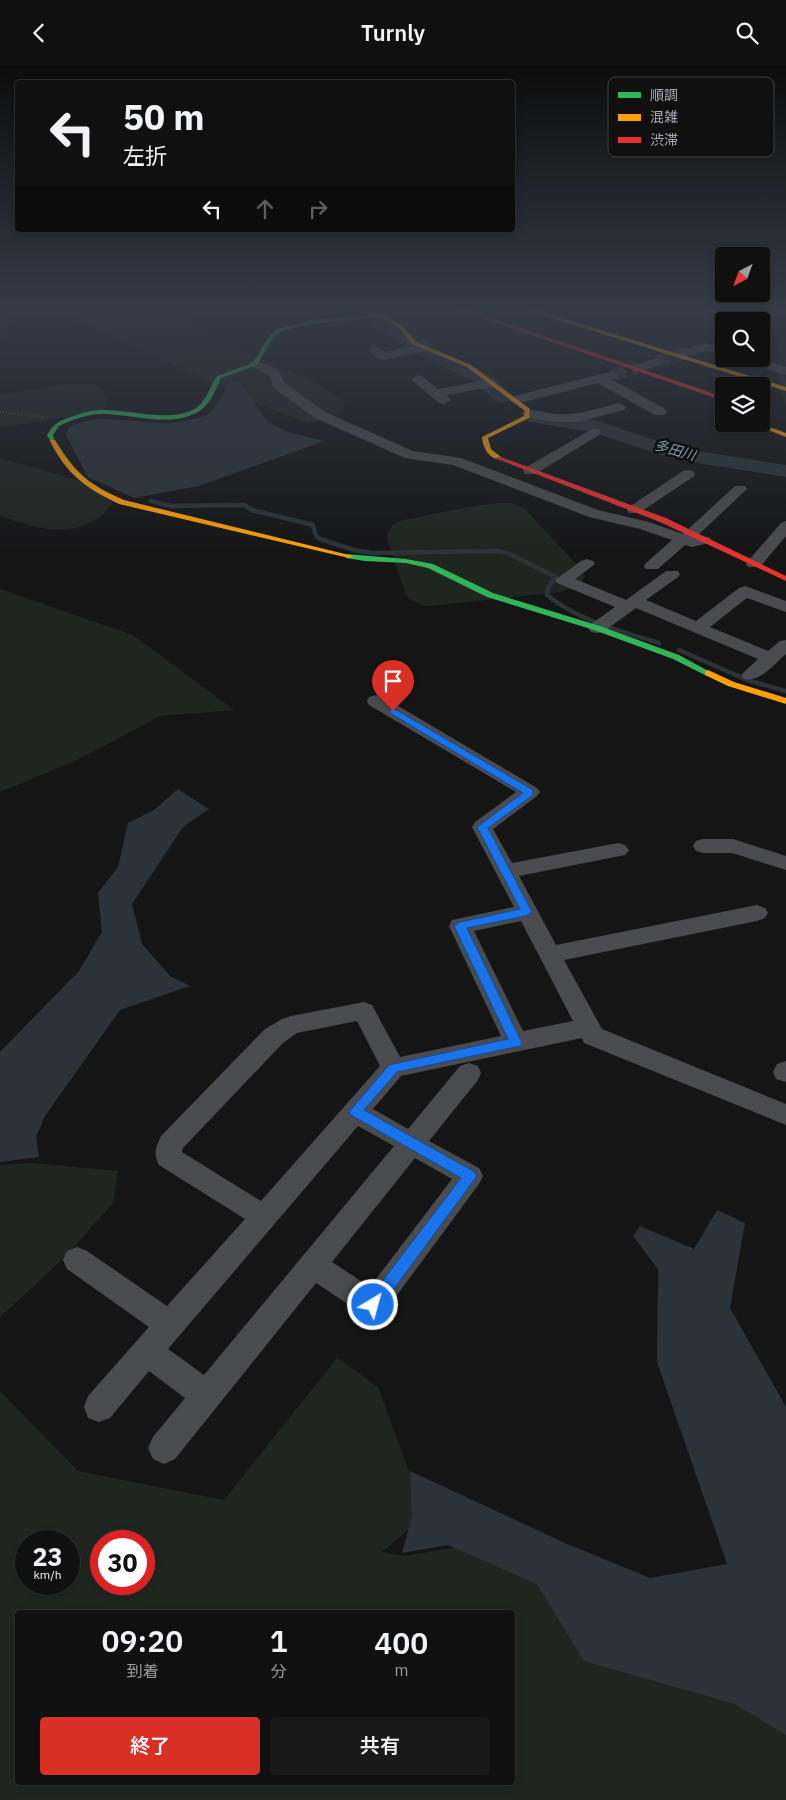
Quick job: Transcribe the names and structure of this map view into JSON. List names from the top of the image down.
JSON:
{
  "water": ["多田川"],
  "legend": ["順調", "混雑", "渋滞"],
  "north": "bottom left",
  "page": {
    "header": "Turnly",
    "turn": ["50 m", "左折"],
    "speed": "23 km/h",
    "limit": "30",
    "eta": [
      "09:20",
      "到着",
      "1",
      "分",
      "400",
      "m"
    ],
    "buttons": ["終了", "共有"]
  }
}
